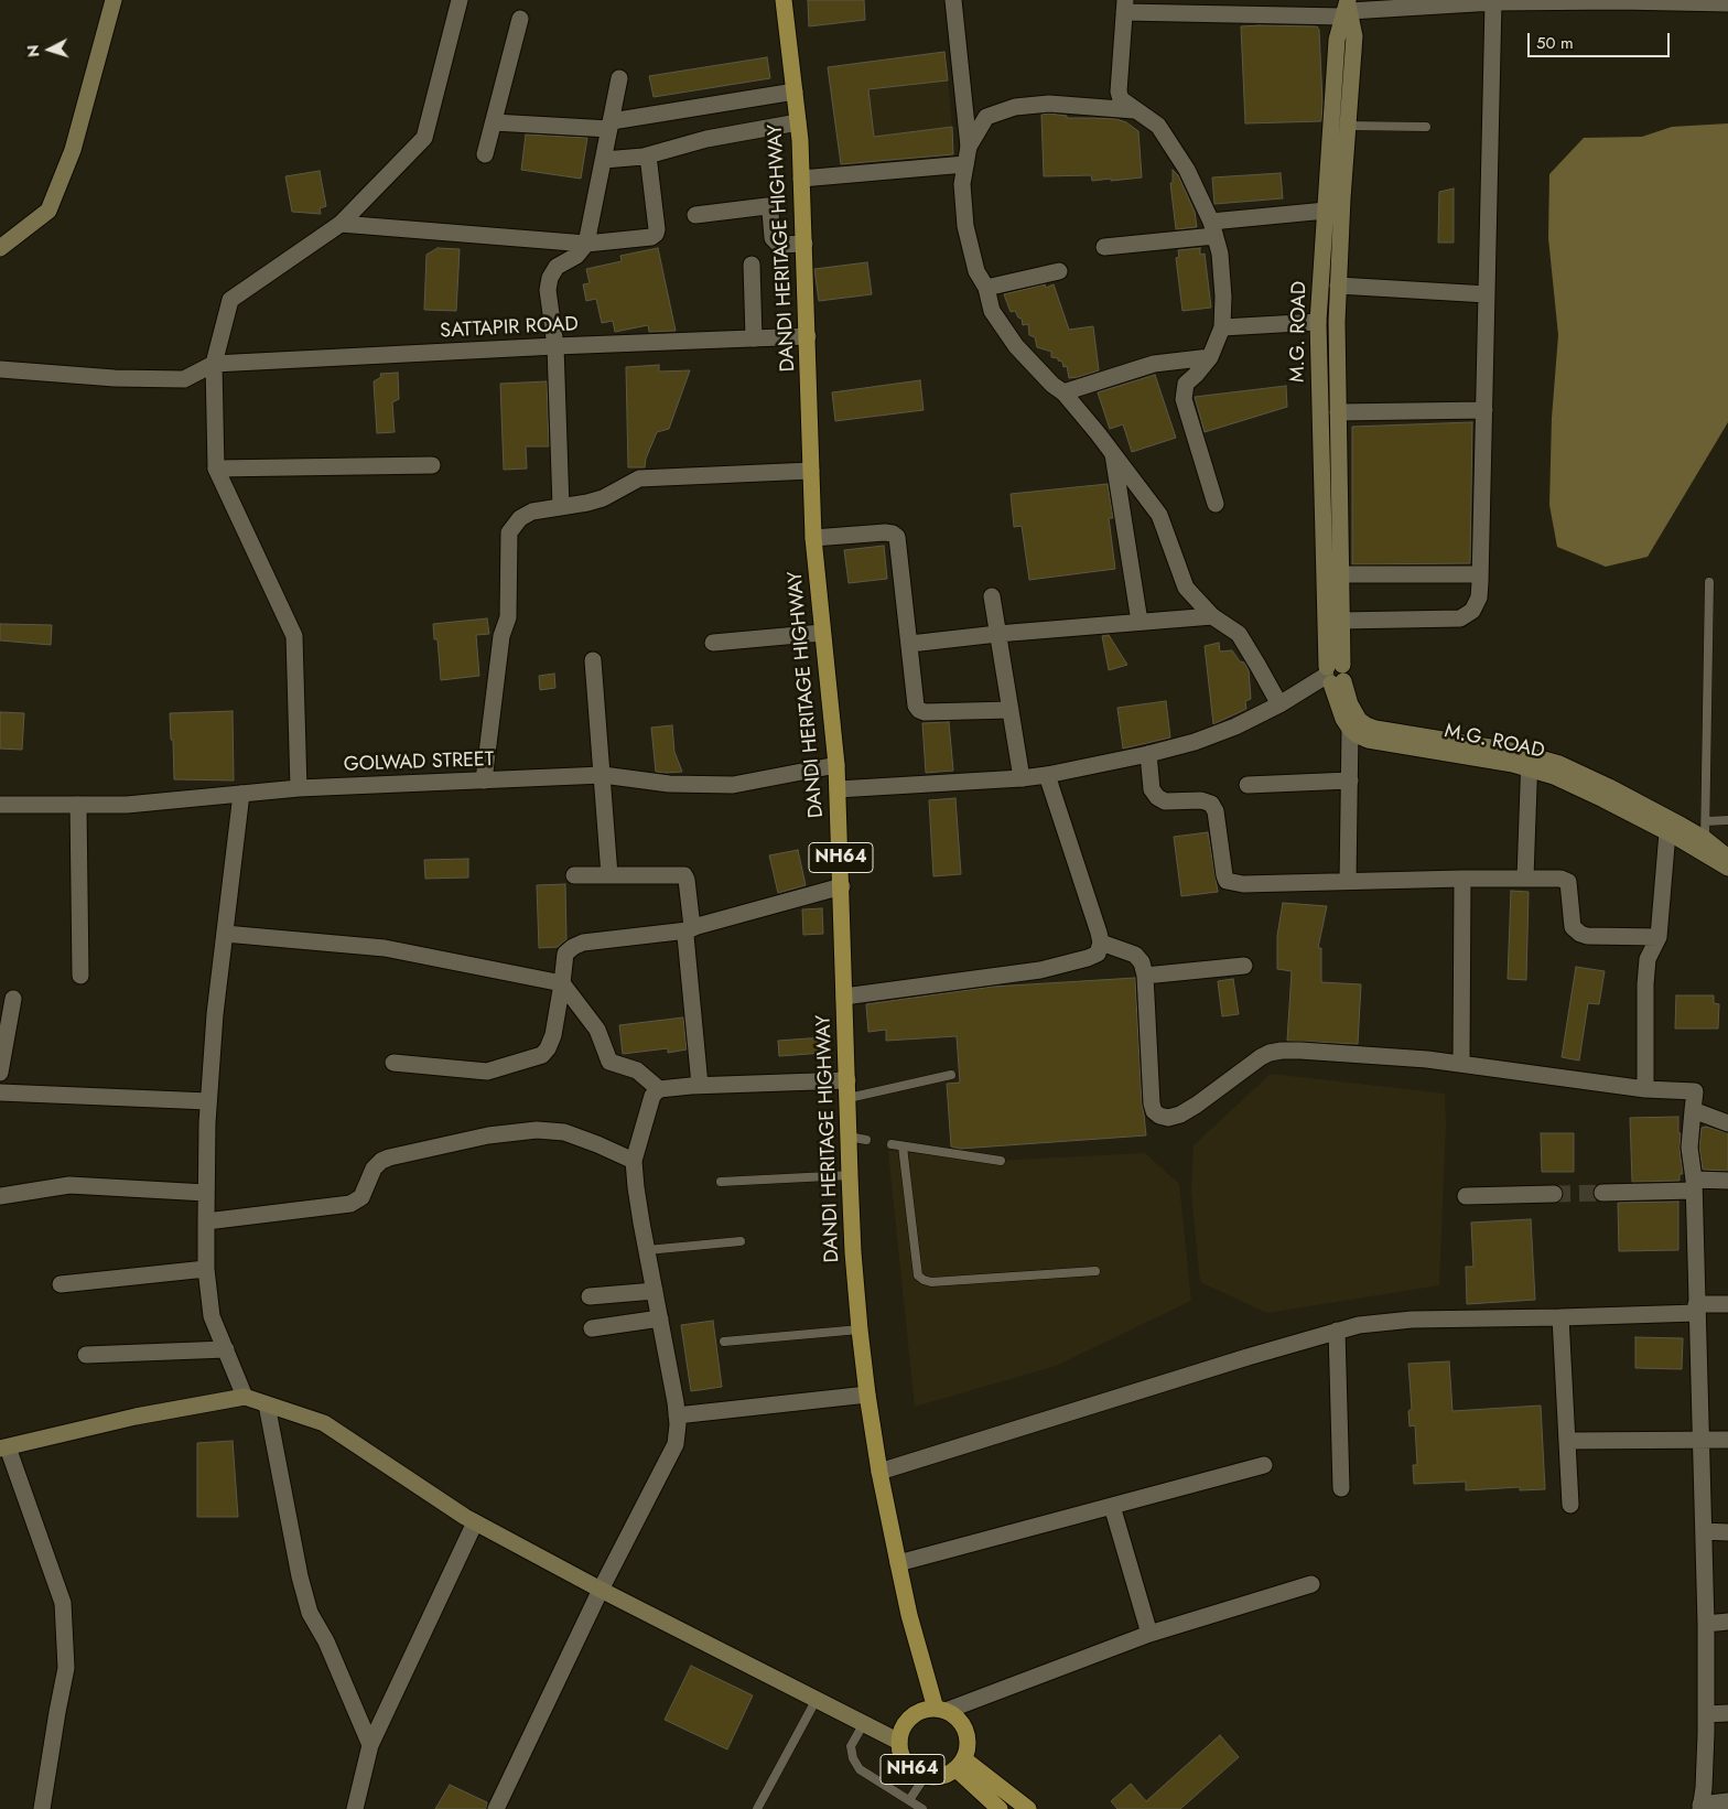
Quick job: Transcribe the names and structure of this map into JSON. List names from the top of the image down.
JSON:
{
  "streets": {
    "highway": ["DANDI HERITAGE HIGHWAY", "NH64"],
    "main road": ["M.G. ROAD"],
    "street": ["SATTAPIR ROAD", "GOLWAD STREET"]
  },
  "crossings": [
    ["DANDI HERITAGE HIGHWAY", "SATTAPIR ROAD"],
    ["DANDI HERITAGE HIGHWAY", "GOLWAD STREET"],
    ["DANDI HERITAGE HIGHWAY", "NH64"]
  ],
  "scale_bar": "50 m",
  "north": "left"
}
